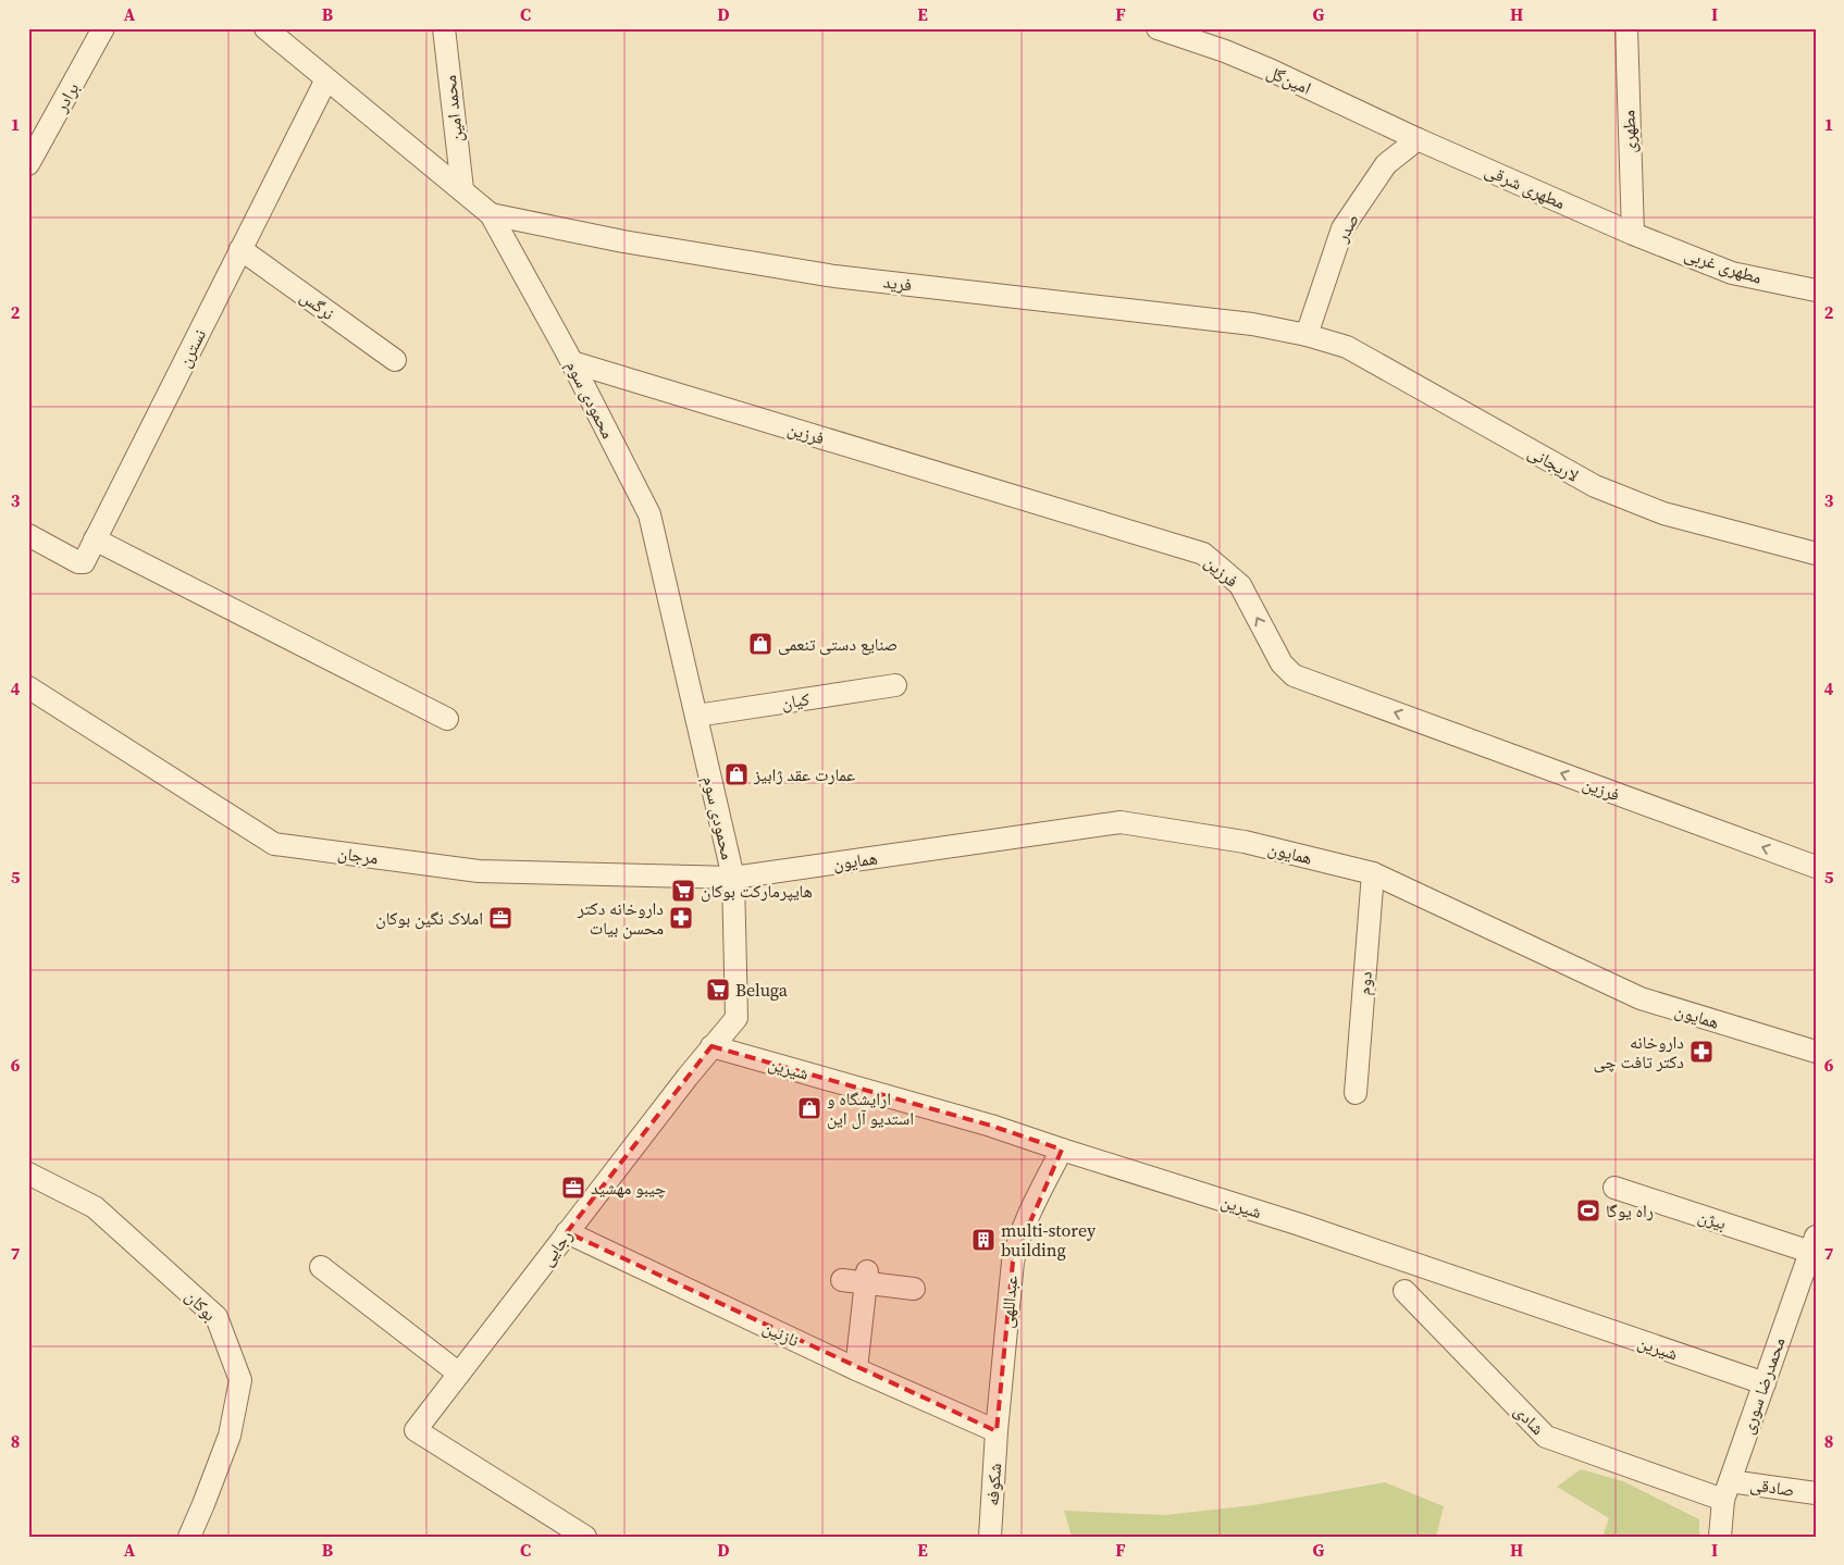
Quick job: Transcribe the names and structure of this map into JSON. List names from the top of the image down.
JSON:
{
  "streets": {
    "street": [
      "امین‌گل",
      "برادر",
      "محمد امین",
      "مطهری",
      "مطهری شرقی",
      "صدر",
      "مطهری غربی",
      "فرید",
      "نرگس",
      "نسترن",
      "محمودی سوم",
      "فرزین",
      "لاریجانی",
      "کیان",
      "همایون",
      "مرجان",
      "دوم",
      "شیرین",
      "بیژن",
      "رجایی",
      "عبداللهی",
      "بوکان",
      "نازنین",
      "محمدرضا سوری",
      "شادی",
      "شکوفه",
      "صادقی"
    ]
  },
  "crossings": [
    ["امین‌گل", "مطهری شرقی"],
    ["امین‌گل", "صدر"],
    ["محمد امین", "محمودی سوم"],
    ["مطهری", "مطهری شرقی"],
    ["مطهری", "مطهری غربی"],
    ["مطهری شرقی", "صدر"],
    ["مطهری شرقی", "مطهری غربی"],
    ["صدر", "فرید"],
    ["صدر", "لاریجانی"],
    ["فرید", "محمودی سوم"],
    ["فرید", "لاریجانی"],
    ["نرگس", "نسترن"],
    ["نسترن", "محمودی سوم"],
    ["محمودی سوم", "فرزین"],
    ["محمودی سوم", "کیان"],
    ["محمودی سوم", "همایون"],
    ["محمودی سوم", "مرجان"],
    ["محمودی سوم", "رجایی"],
    ["همایون", "مرجان"],
    ["همایون", "دوم"],
    ["همایون", "رجایی"],
    ["مرجان", "رجایی"],
    ["شیرین", "رجایی"],
    ["شیرین", "عبداللهی"],
    ["شیرین", "محمدرضا سوری"],
    ["بیژن", "محمدرضا سوری"],
    ["رجایی", "نازنین"],
    ["عبداللهی", "نازنین"],
    ["عبداللهی", "شکوفه"],
    ["نازنین", "شکوفه"],
    ["محمدرضا سوری", "شادی"],
    ["محمدرضا سوری", "صادقی"],
    ["شادی", "صادقی"]
  ],
  "one_way": ["فرزین"],
  "places": {
    "shop": ["صنایع دستی تنعمی", "عمارت عقد ژابیز", "ارایشگاه و استدیو آل این"],
    "supermarket": ["هایپرمارکت بوکان", "Beluga"],
    "office": ["املاک نگین بوکان", "چیبو مهشید"],
    "pharmacy": ["داروخانه دکتر محسن بیات", "داروخانه دکتر تافت چی"],
    "sports": ["راه یوگا"],
    "building": ["multi-storey building"]
  },
  "grid": {
    "columns": [
      "A",
      "B",
      "C",
      "D",
      "E",
      "F",
      "G",
      "H",
      "I"
    ],
    "rows": [
      "1",
      "2",
      "3",
      "4",
      "5",
      "6",
      "7",
      "8"
    ]
  }
}
